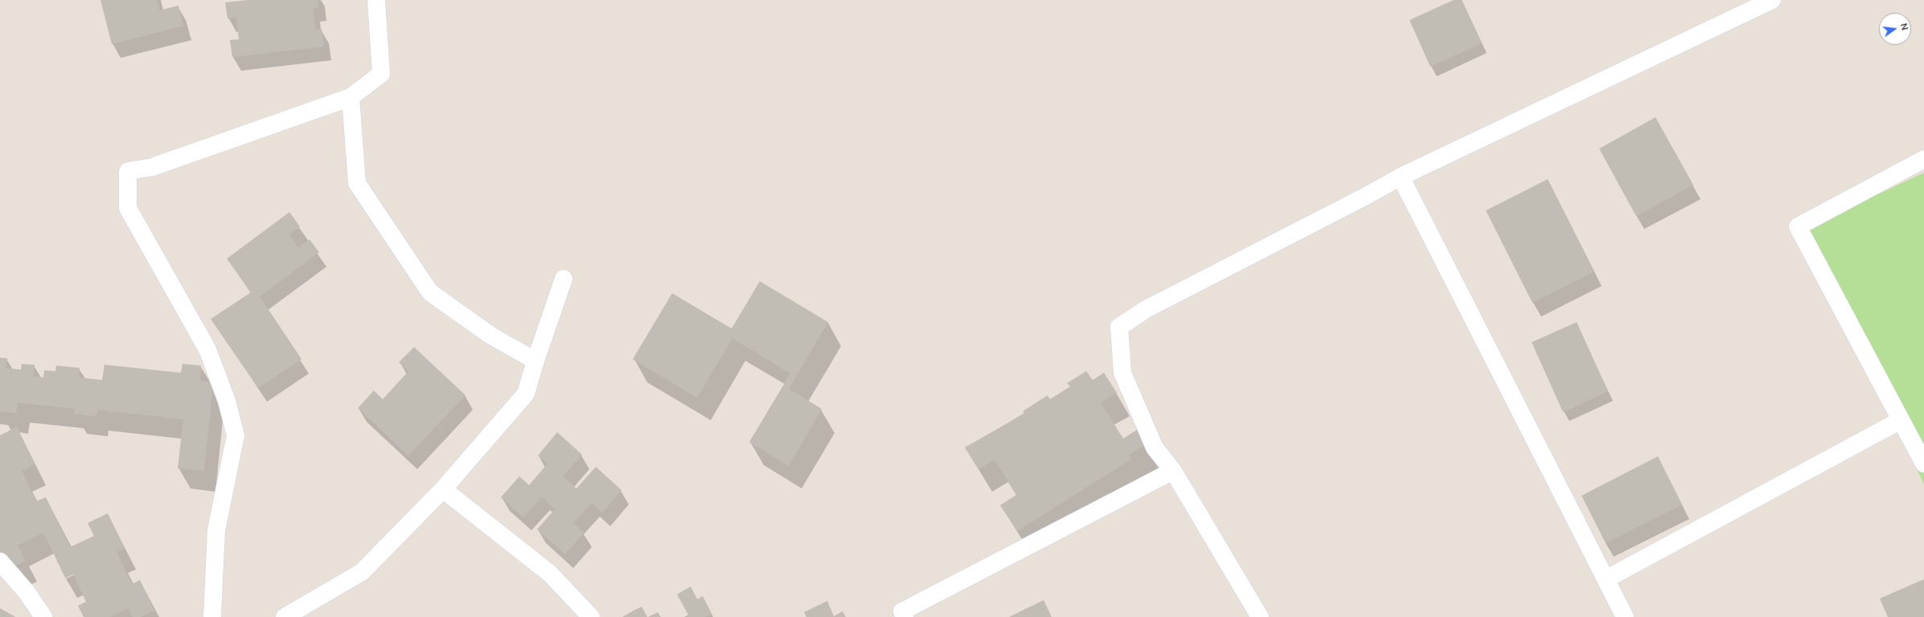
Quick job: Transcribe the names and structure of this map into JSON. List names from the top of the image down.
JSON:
{
  "north": "right"
}
